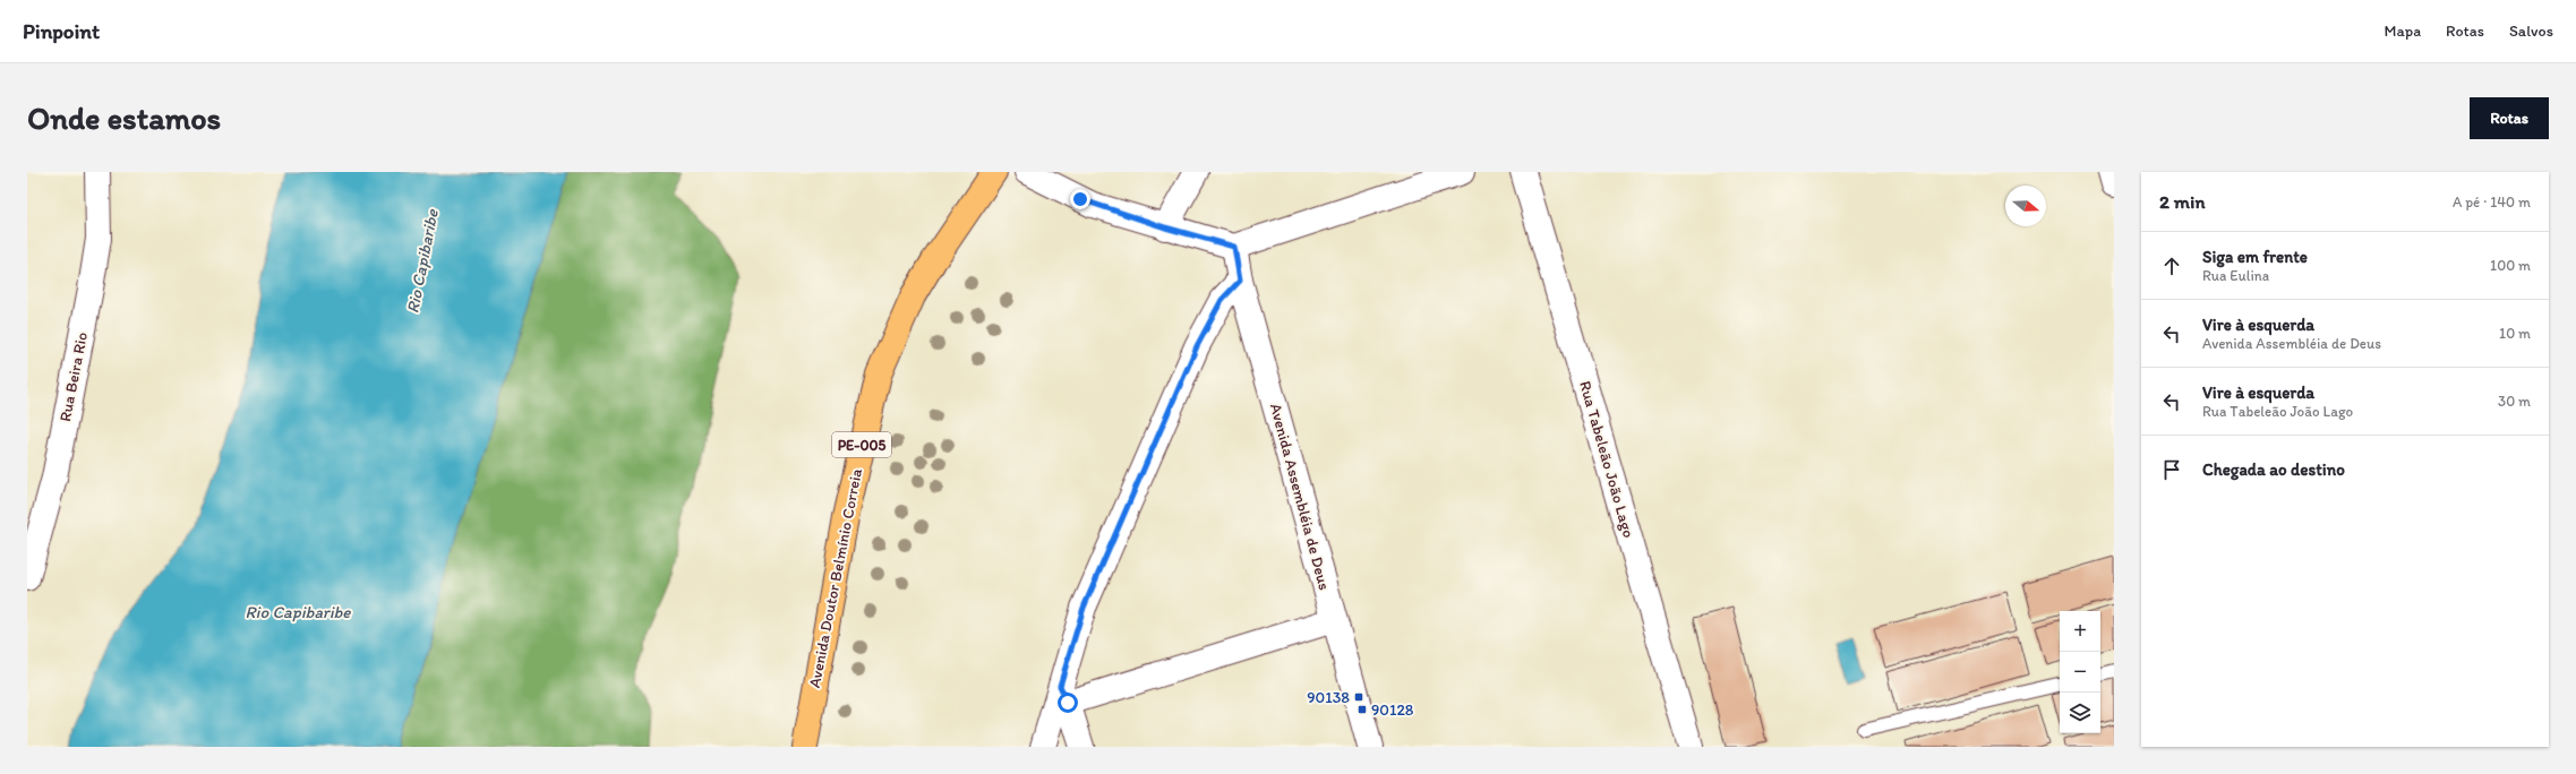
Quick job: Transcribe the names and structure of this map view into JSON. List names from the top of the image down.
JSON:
{
  "streets": {
    "main road": ["PE-005", "Avenida Doutor Belmínio Correia"],
    "street": ["Rua Beira Rio", "Rua Tabeleão João Lago", "Avenida Assembléia de Deus"]
  },
  "water": ["Rio Capibaribe"],
  "places": {
    "transit": ["90138", "90128"]
  },
  "north": "right",
  "page": {
    "header": "Pinpoint",
    "nav": ["Mapa", "Rotas", "Salvos"],
    "buttons": "Rotas",
    "title": "Onde estamos",
    "heading": ["2 min", "A pé · 140 m"],
    "list": [
      ["Siga em frente", "Rua Eulina", "100 m"],
      ["Vire à esquerda", "Avenida Assembléia de Deus", "10 m"],
      ["Vire à esquerda", "Rua Tabeleão João Lago", "30 m"],
      "Chegada ao destino"
    ],
    "map_buttons": ["+", "−"]
  }
}
